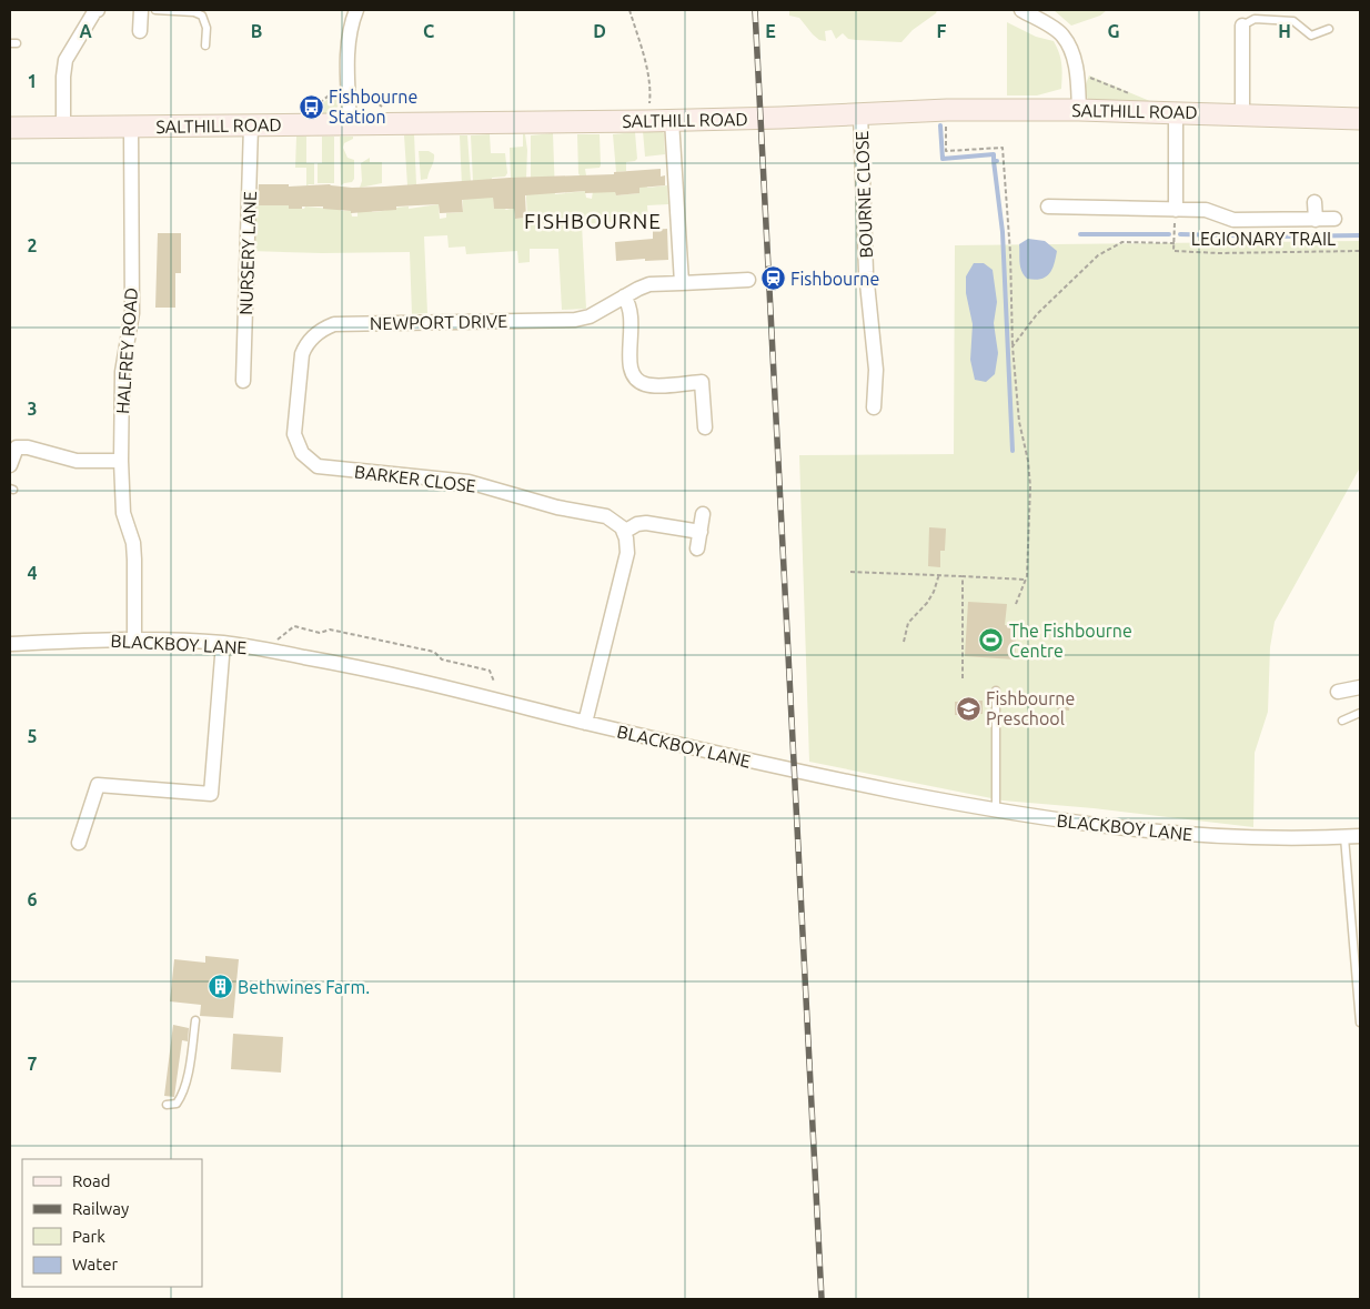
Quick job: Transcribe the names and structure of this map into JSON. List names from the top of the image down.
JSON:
{
  "streets": {
    "street": [
      "SALTHILL ROAD",
      "BOURNE CLOSE",
      "NURSERY LANE",
      "NEWPORT DRIVE",
      "HALFREY ROAD",
      "BARKER CLOSE",
      "BLACKBOY LANE"
    ],
    "path": ["LEGIONARY TRAIL"]
  },
  "crossings": [
    ["SALTHILL ROAD", "BOURNE CLOSE"],
    ["SALTHILL ROAD", "NURSERY LANE"],
    ["SALTHILL ROAD", "HALFREY ROAD"],
    ["NEWPORT DRIVE", "BARKER CLOSE"],
    ["HALFREY ROAD", "BLACKBOY LANE"]
  ],
  "districts": ["FISHBOURNE"],
  "places": {
    "bus stop": ["Fishbourne Station"],
    "station": ["Fishbourne"],
    "sports": ["The Fishbourne Centre"],
    "school or university": ["Fishbourne Preschool"],
    "building": ["Bethwines Farm."]
  },
  "legend": [
    "Road",
    "Railway",
    "Park",
    "Water"
  ],
  "grid": {
    "columns": [
      "A",
      "B",
      "C",
      "D",
      "E",
      "F",
      "G",
      "H"
    ],
    "rows": [
      "1",
      "2",
      "3",
      "4",
      "5",
      "6",
      "7"
    ]
  }
}
